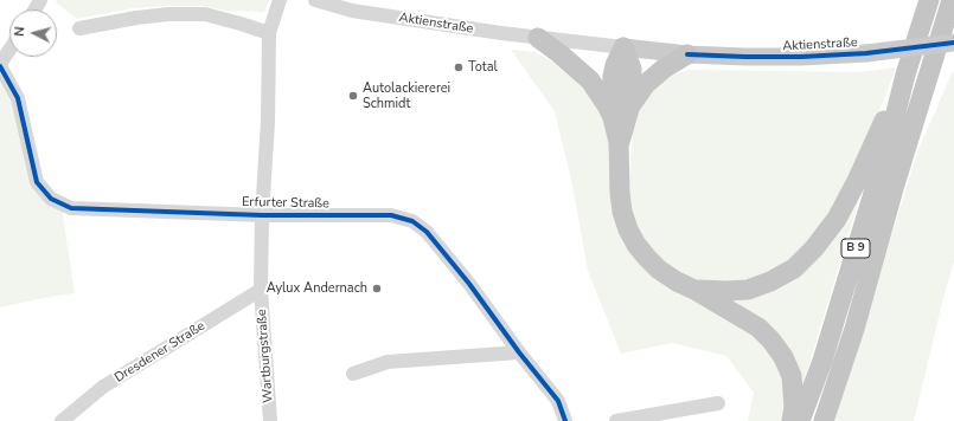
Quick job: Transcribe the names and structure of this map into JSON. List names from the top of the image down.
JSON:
{
  "streets": {
    "highway": ["B 9"],
    "main road": ["Aktienstraße"],
    "street": ["Erfurter Straße", "Dresdener Straße", "Wartburgstraße"]
  },
  "crossings": [
    ["Aktienstraße", "B 9"],
    ["Erfurter Straße", "Wartburgstraße"],
    ["Dresdener Straße", "Wartburgstraße"]
  ],
  "places": ["Total", "Autolackiererei Schmidt", "Aylux Andernach"],
  "north": "left"
}
